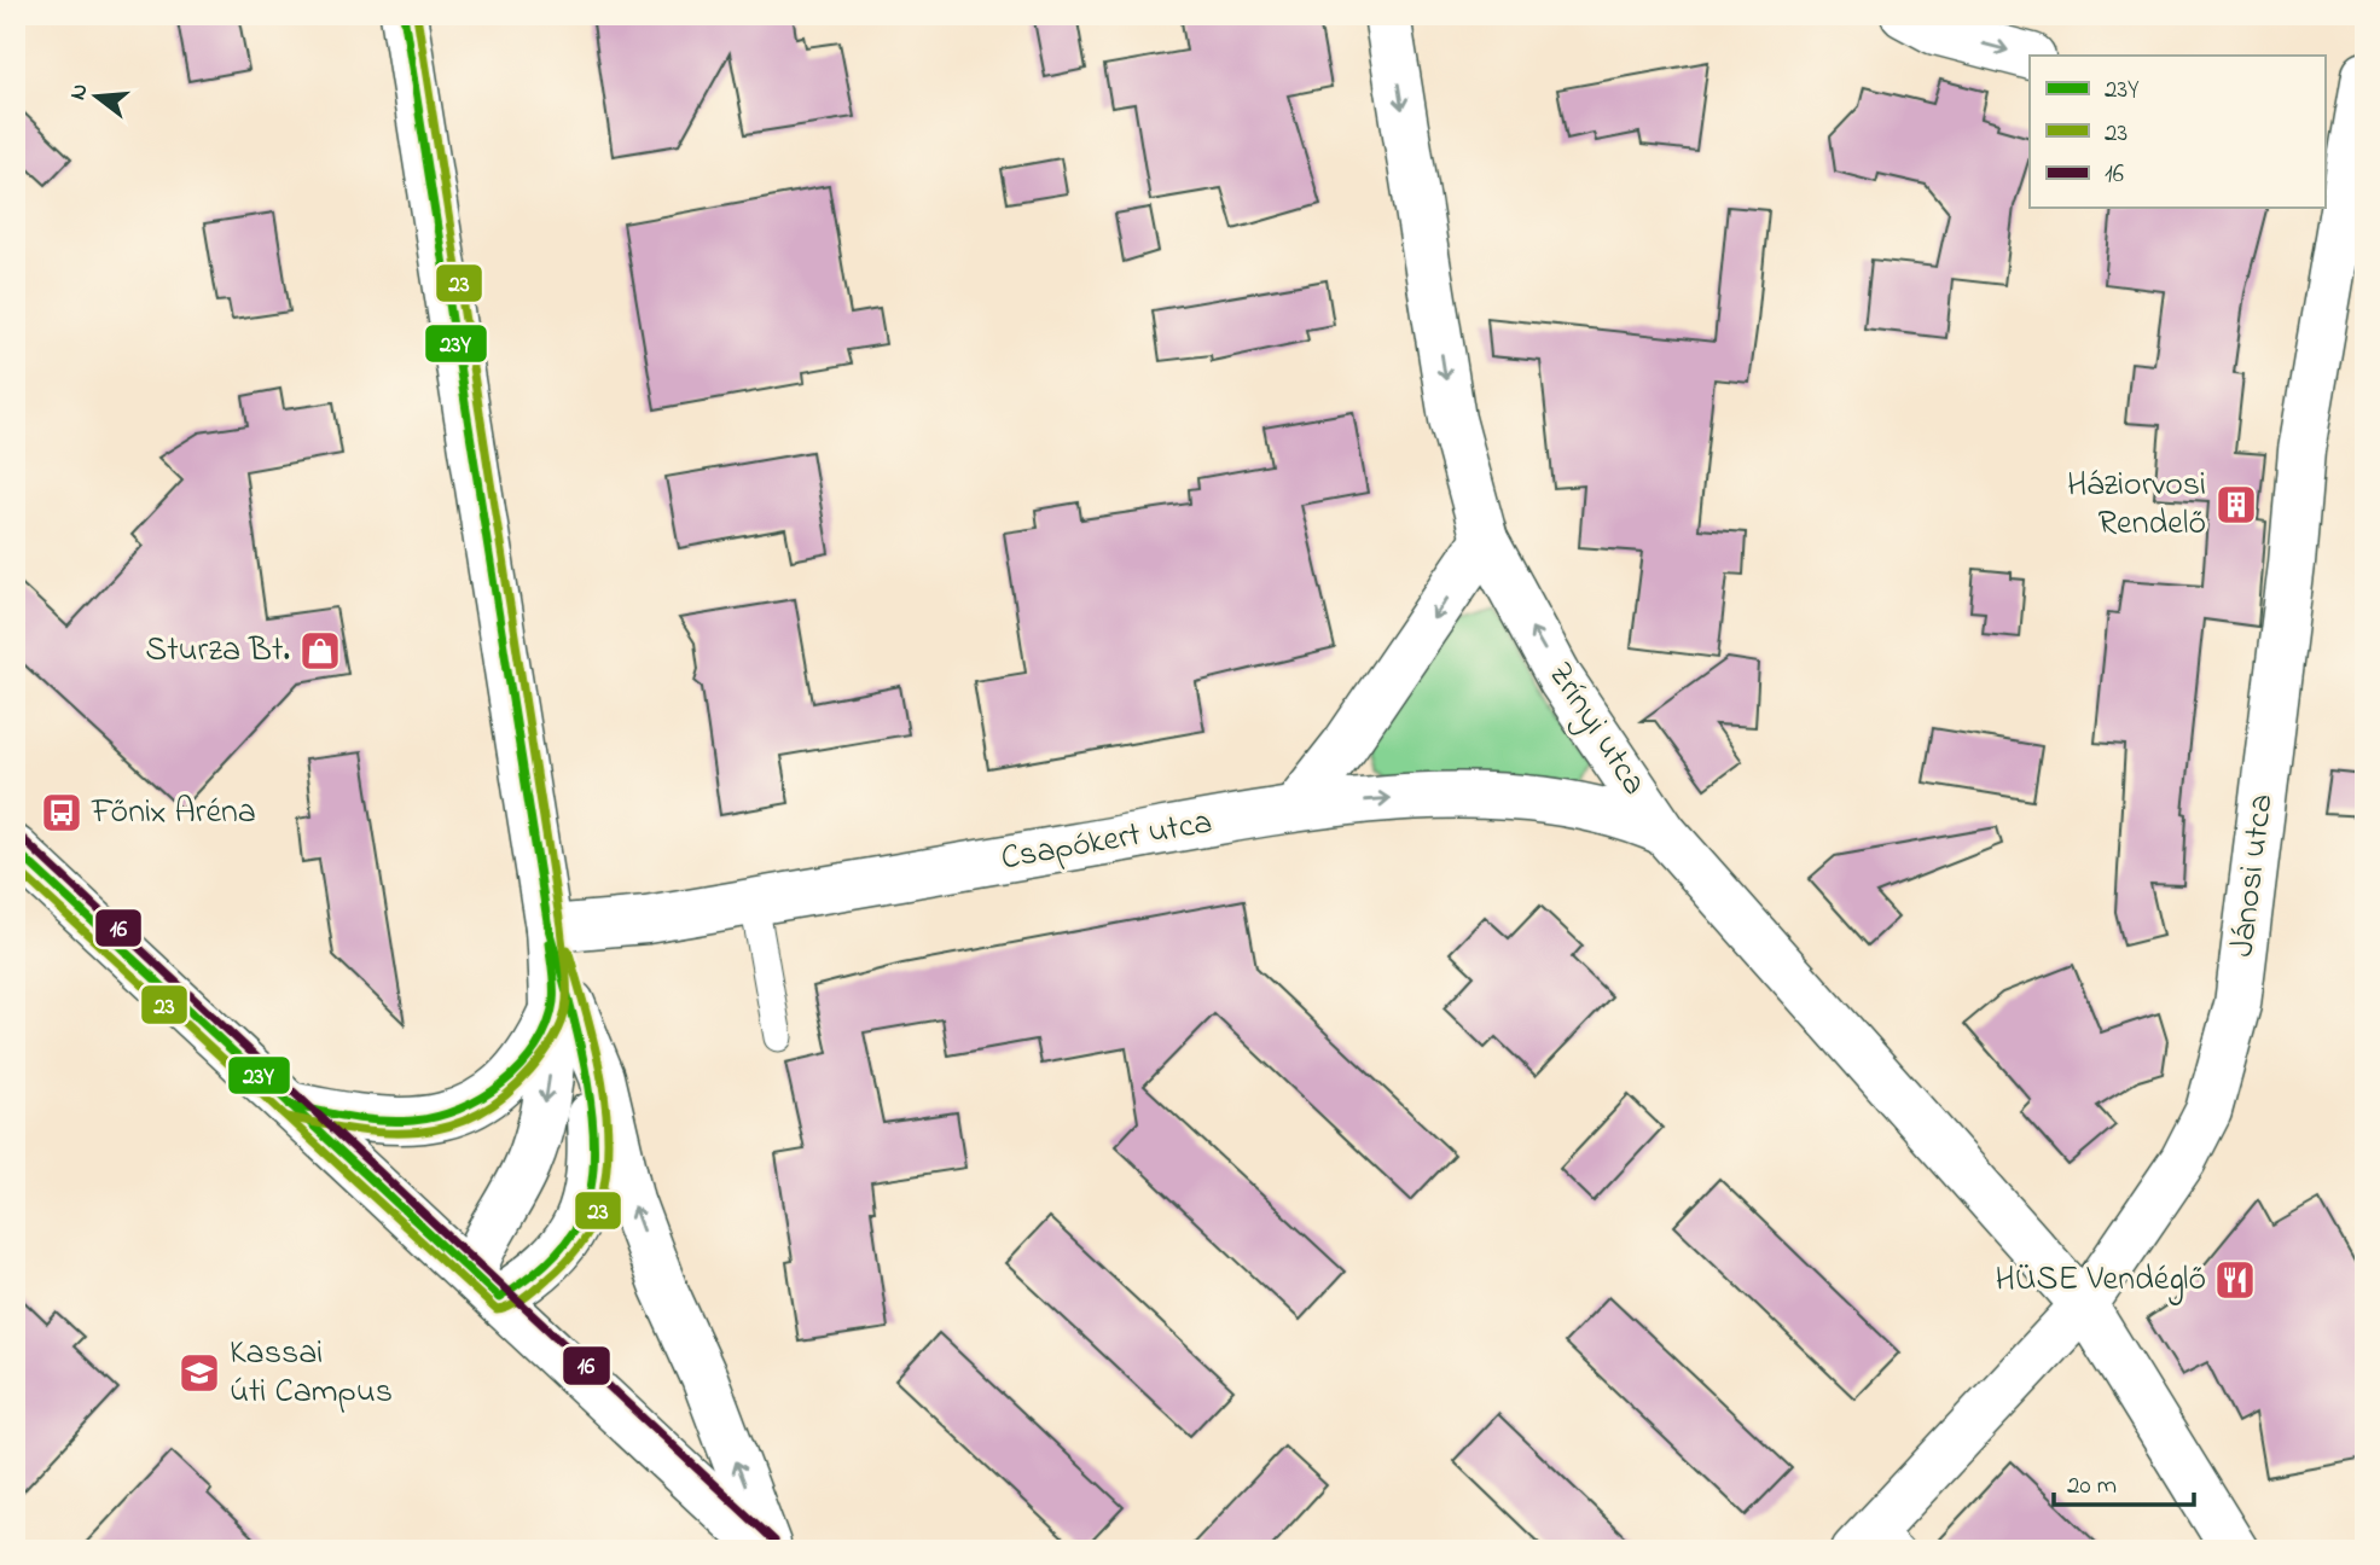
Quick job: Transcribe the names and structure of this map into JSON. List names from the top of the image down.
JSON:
{
  "streets": {
    "street": ["Zrínyi utca", "Csapókert utca", "Jánosi utca"]
  },
  "crossings": [
    ["Zrínyi utca", "Csapókert utca"],
    ["Zrínyi utca", "Jánosi utca"]
  ],
  "places": {
    "building": ["Háziorvosi Rendelő"],
    "shop": ["Sturza Bt."],
    "bus stop": ["Főnix Aréna"],
    "restaurant": ["HÜSE Vendéglő"],
    "school or university": ["Kassai úti Campus"]
  },
  "lines": ["transit line 23Y", "transit line 23", "transit line 16"],
  "legend": ["23Y", "23", "16"],
  "scale_bar": "20 m",
  "north": "left"
}
